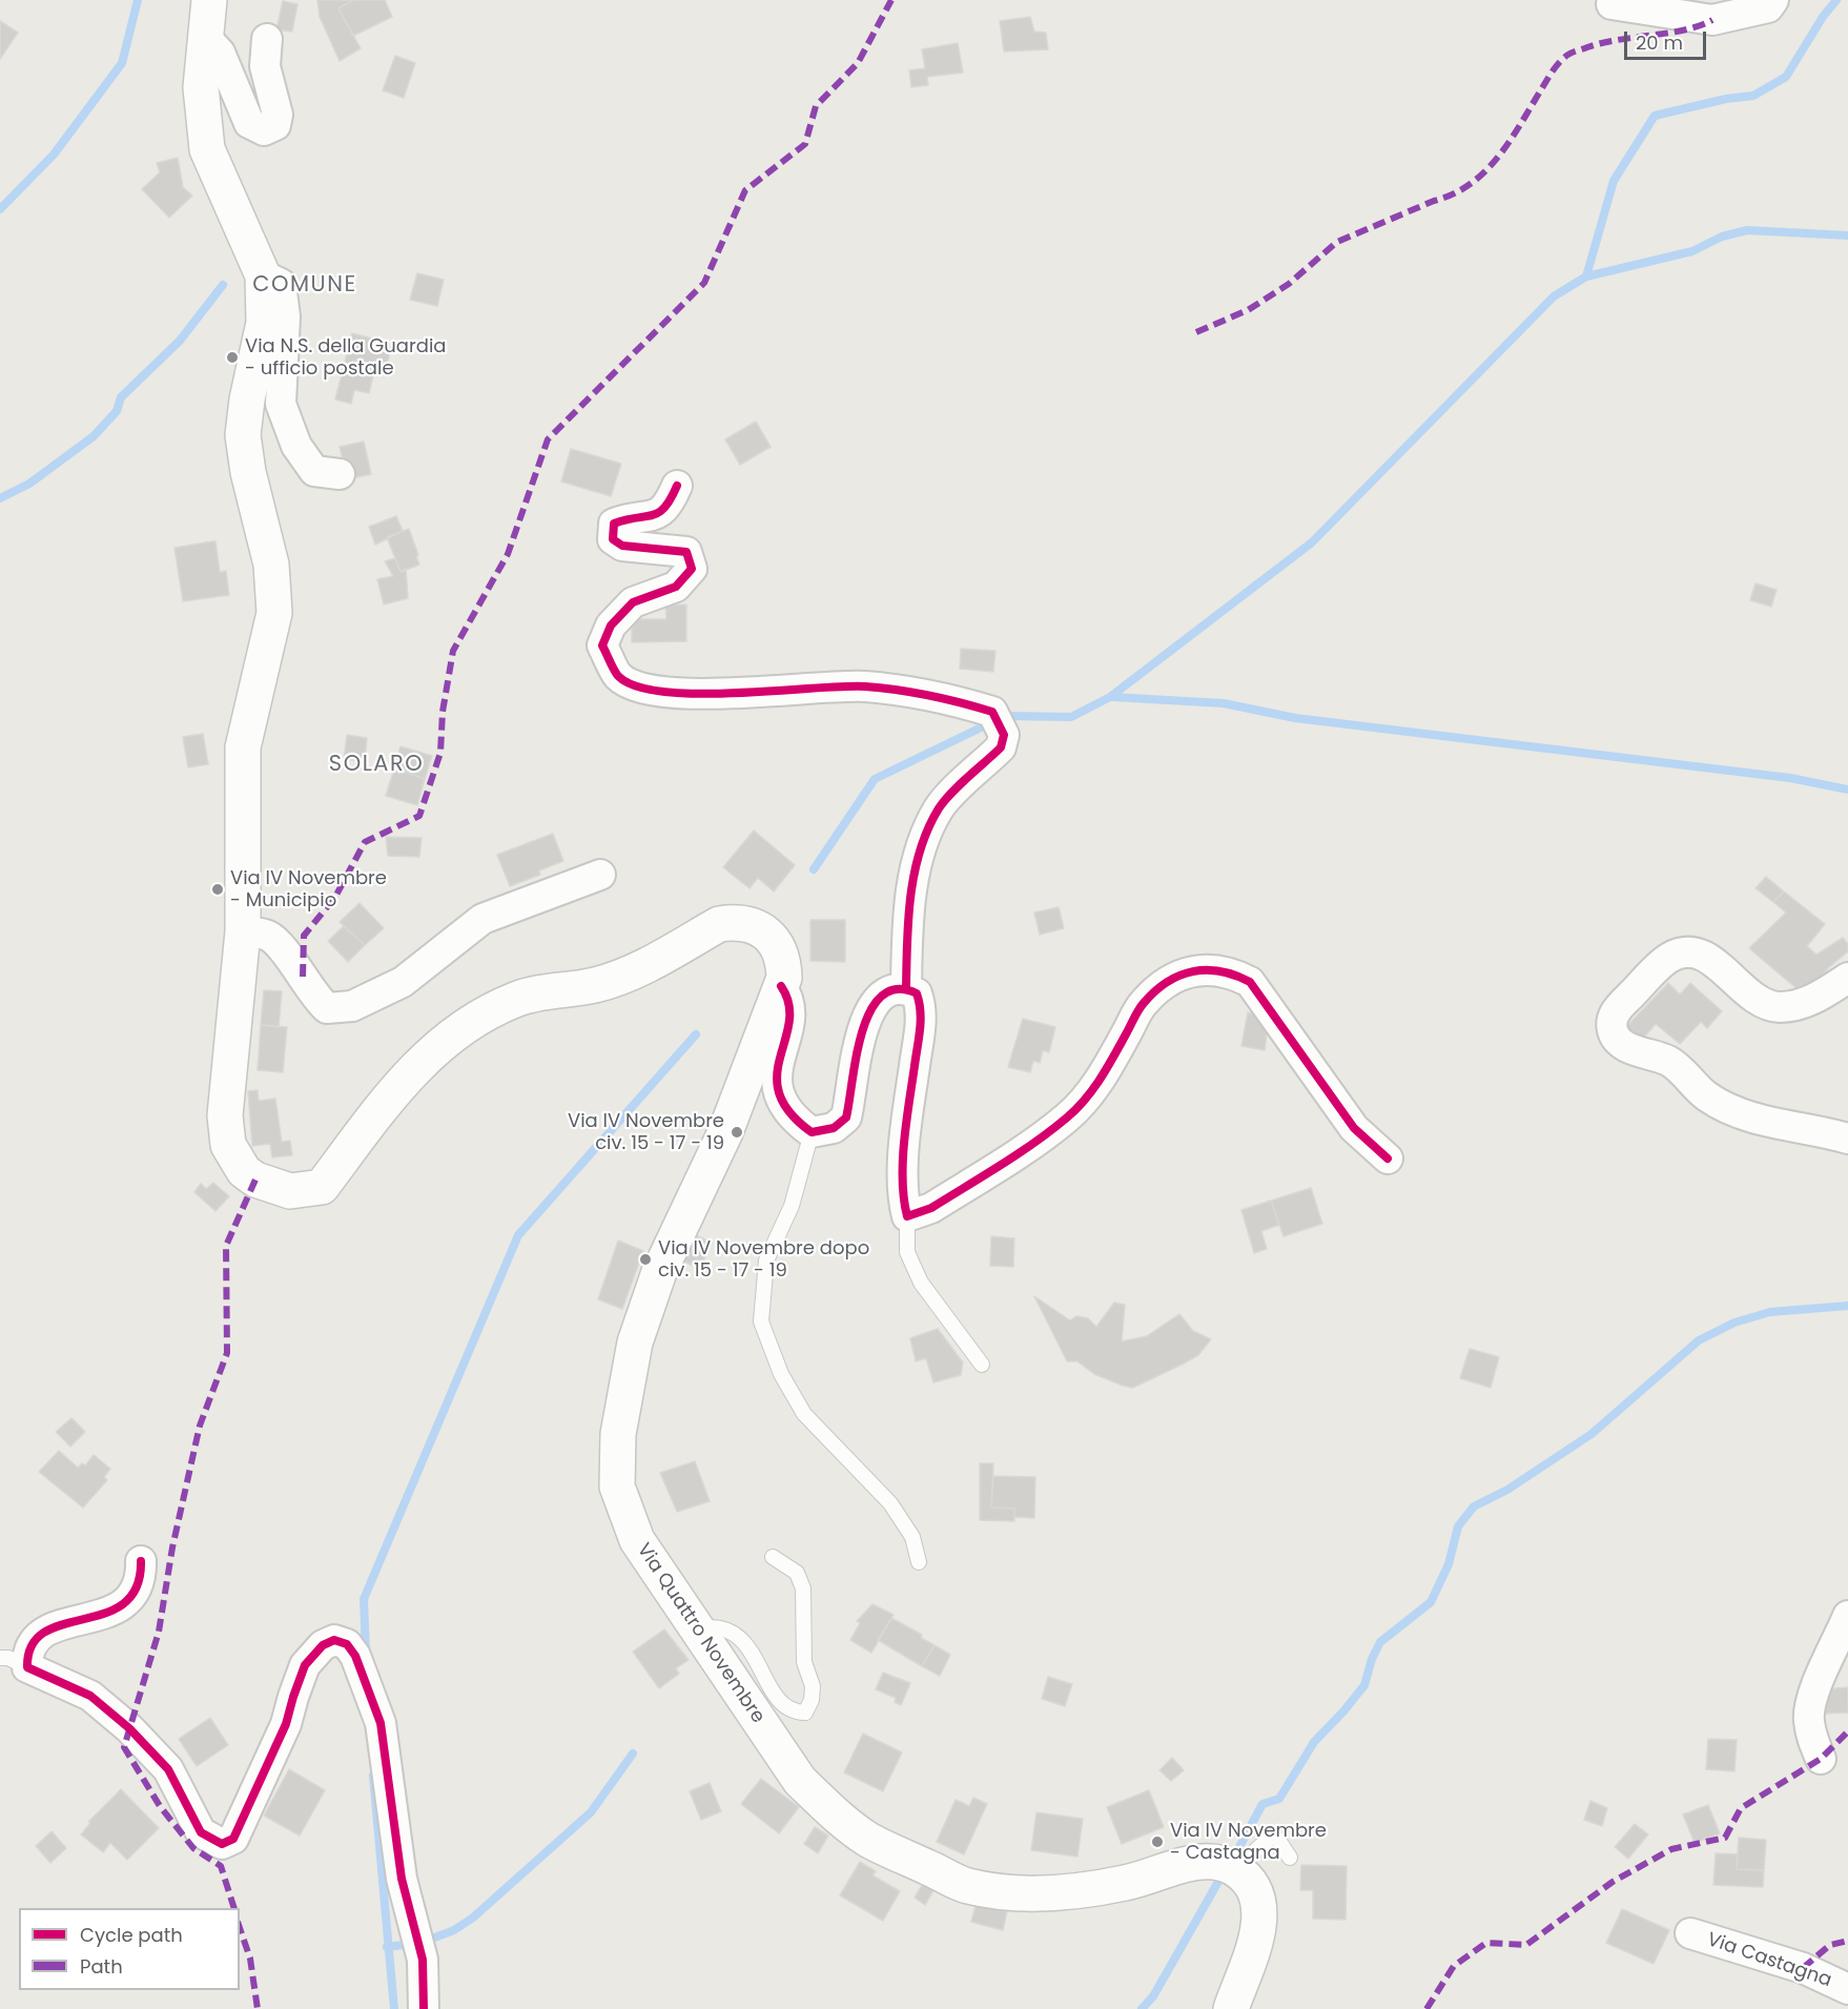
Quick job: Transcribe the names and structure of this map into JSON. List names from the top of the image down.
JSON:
{
  "streets": {
    "main road": ["Via Quattro Novembre"],
    "street": ["Via Castagna"]
  },
  "districts": ["COMUNE", "SOLARO"],
  "places": [
    "Via N.S. della Guardia - ufficio postale",
    "Via IV Novembre - Municipio",
    "Via IV Novembre civ. 15 - 17 - 19",
    "Via IV Novembre dopo civ. 15 - 17 - 19",
    "Via IV Novembre - Castagna"
  ],
  "legend": ["Cycle path", "Path"],
  "scale_bar": "20 m"
}
